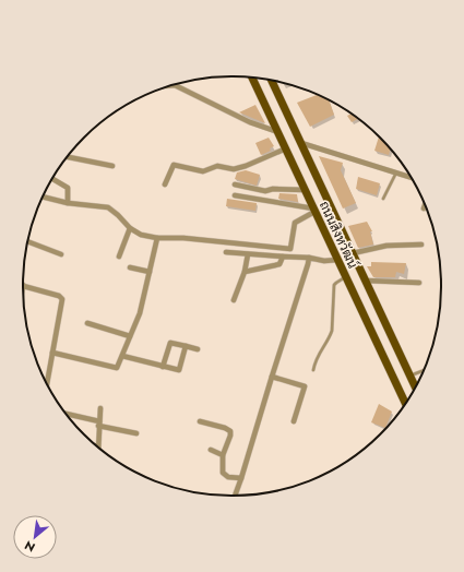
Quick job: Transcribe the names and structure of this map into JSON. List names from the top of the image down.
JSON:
{
  "streets": {
    "main road": ["ถนนสิงหวัฒน์"]
  },
  "north": "bottom left"
}
